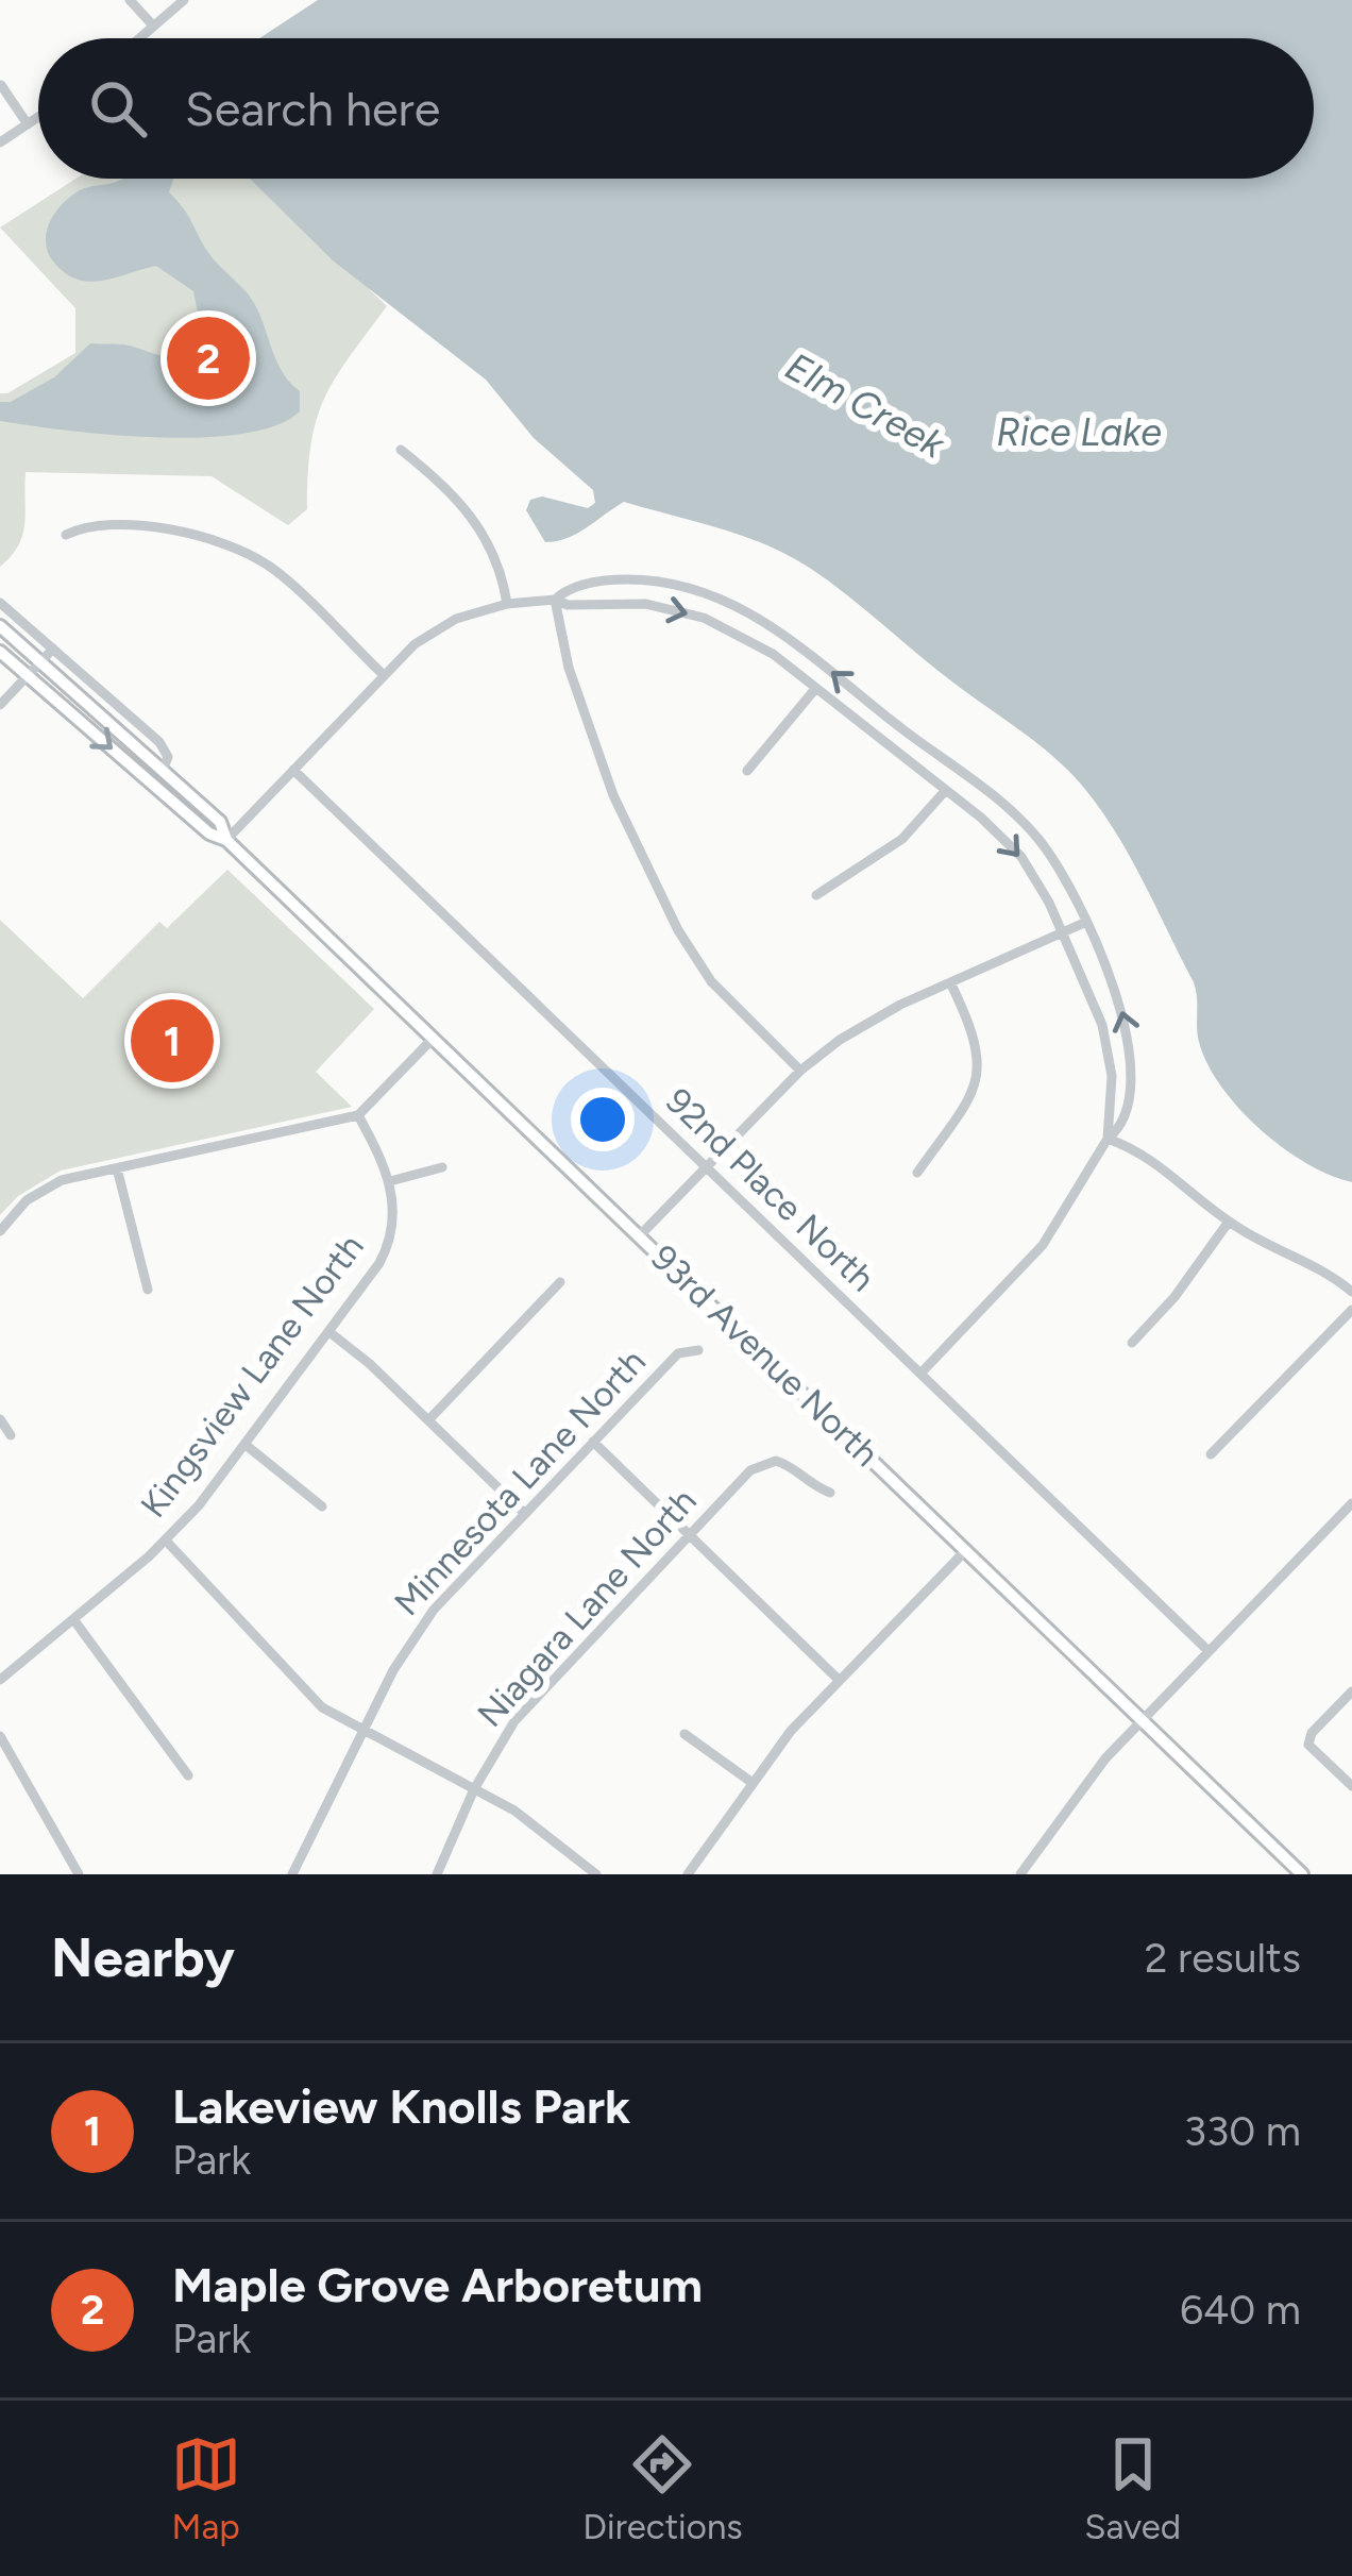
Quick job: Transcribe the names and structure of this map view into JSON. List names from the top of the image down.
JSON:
{
  "streets": {
    "main road": ["93rd Avenue North"],
    "street": [
      "92nd Place North",
      "Kingsview Lane North",
      "Minnesota Lane North",
      "Niagara Lane North"
    ]
  },
  "water": ["Elm Creek", "Rice Lake"],
  "page": {
    "search": "Search here",
    "pins": ["2", "1"],
    "heading": ["Nearby", "2 results"],
    "list": [
      {
        "mark": "1",
        "name": "Lakeview Knolls Park",
        "note": "Park",
        "value": "330 m"
      },
      {
        "mark": "2",
        "name": "Maple Grove Arboretum",
        "note": "Park",
        "value": "640 m"
      }
    ],
    "nav": ["Map", "Directions", "Saved"]
  }
}
